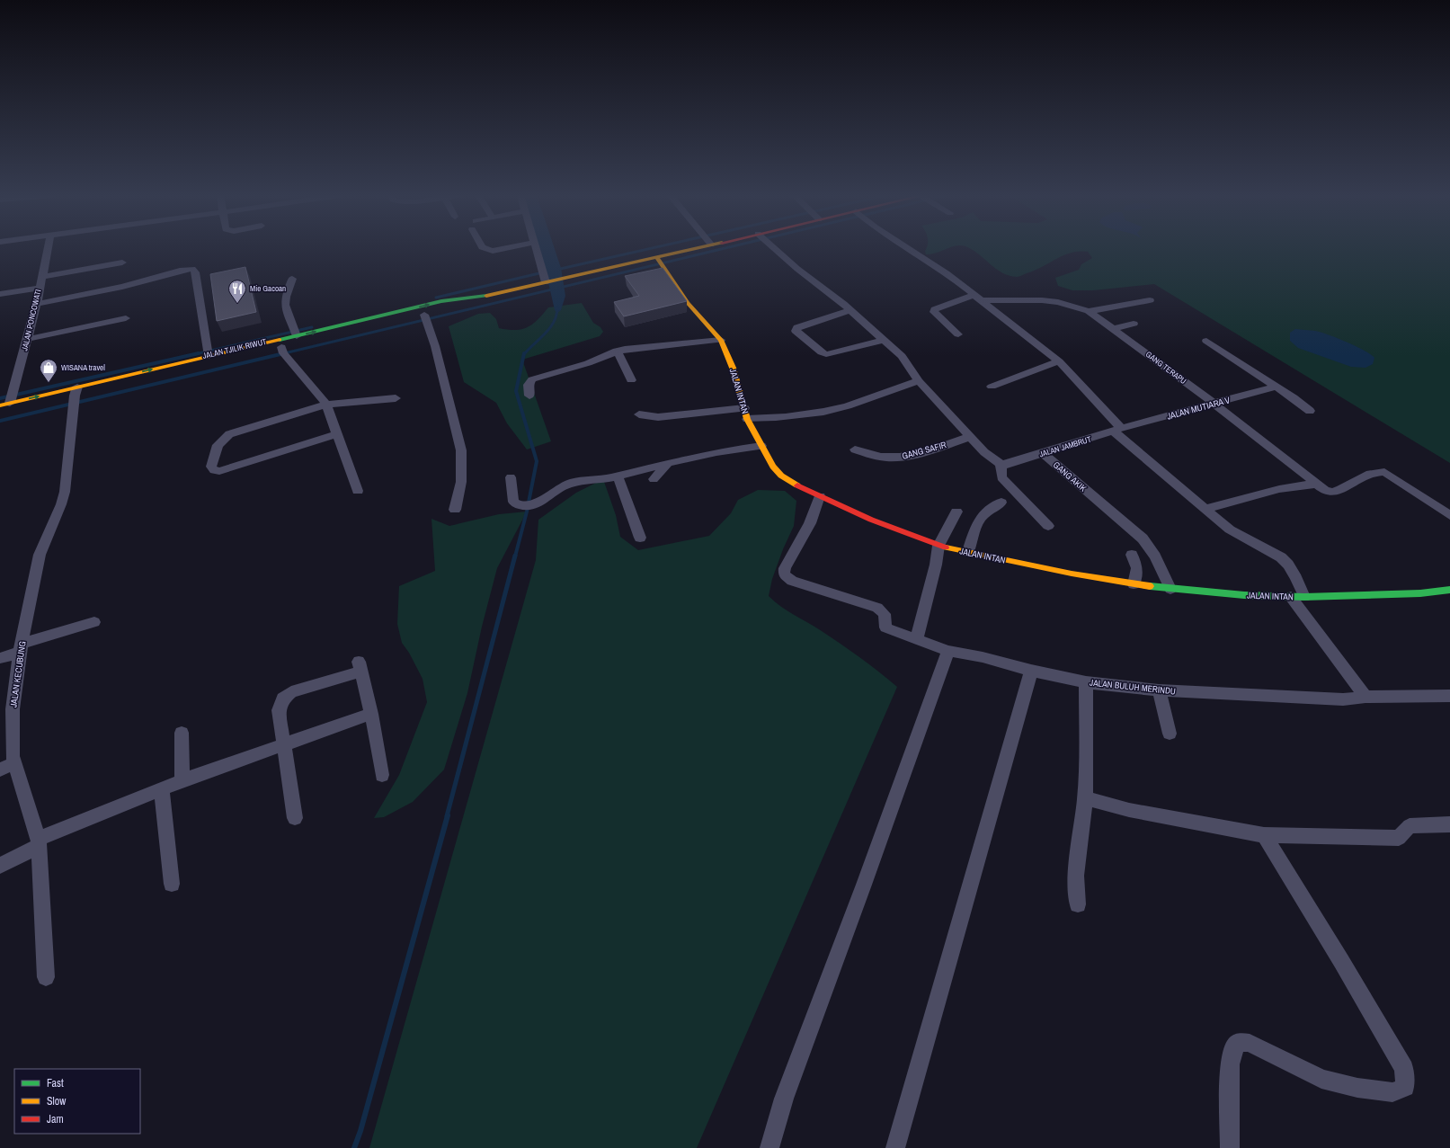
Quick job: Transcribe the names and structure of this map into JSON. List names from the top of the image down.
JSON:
{
  "streets": {
    "main road": ["JALAN TJILIK RIWUT", "JALAN INTAN"],
    "street": [
      "JALAN PONCOWATI",
      "GANG TERAPU",
      "JALAN MUTIARA V",
      "JALAN JAMBRUT",
      "GANG SAFIR",
      "GANG AKIK",
      "JALAN KECUBUNG",
      "JALAN BULUH MERINDU"
    ]
  },
  "crossings": [
    ["JALAN PONCOWATI", "JALAN TJILIK RIWUT"],
    ["JALAN TJILIK RIWUT", "JALAN INTAN"],
    ["JALAN TJILIK RIWUT", "JALAN KECUBUNG"],
    ["GANG TERAPU", "JALAN MUTIARA V"],
    ["JALAN INTAN", "GANG AKIK"],
    ["JALAN INTAN", "JALAN BULUH MERINDU"],
    ["JALAN MUTIARA V", "JALAN JAMBRUT"],
    ["JALAN JAMBRUT", "GANG AKIK"]
  ],
  "places": {
    "restaurant": ["Mie Gacoan"],
    "shop": ["WISANA travel"]
  },
  "legend": ["Fast", "Slow", "Jam"]
}
